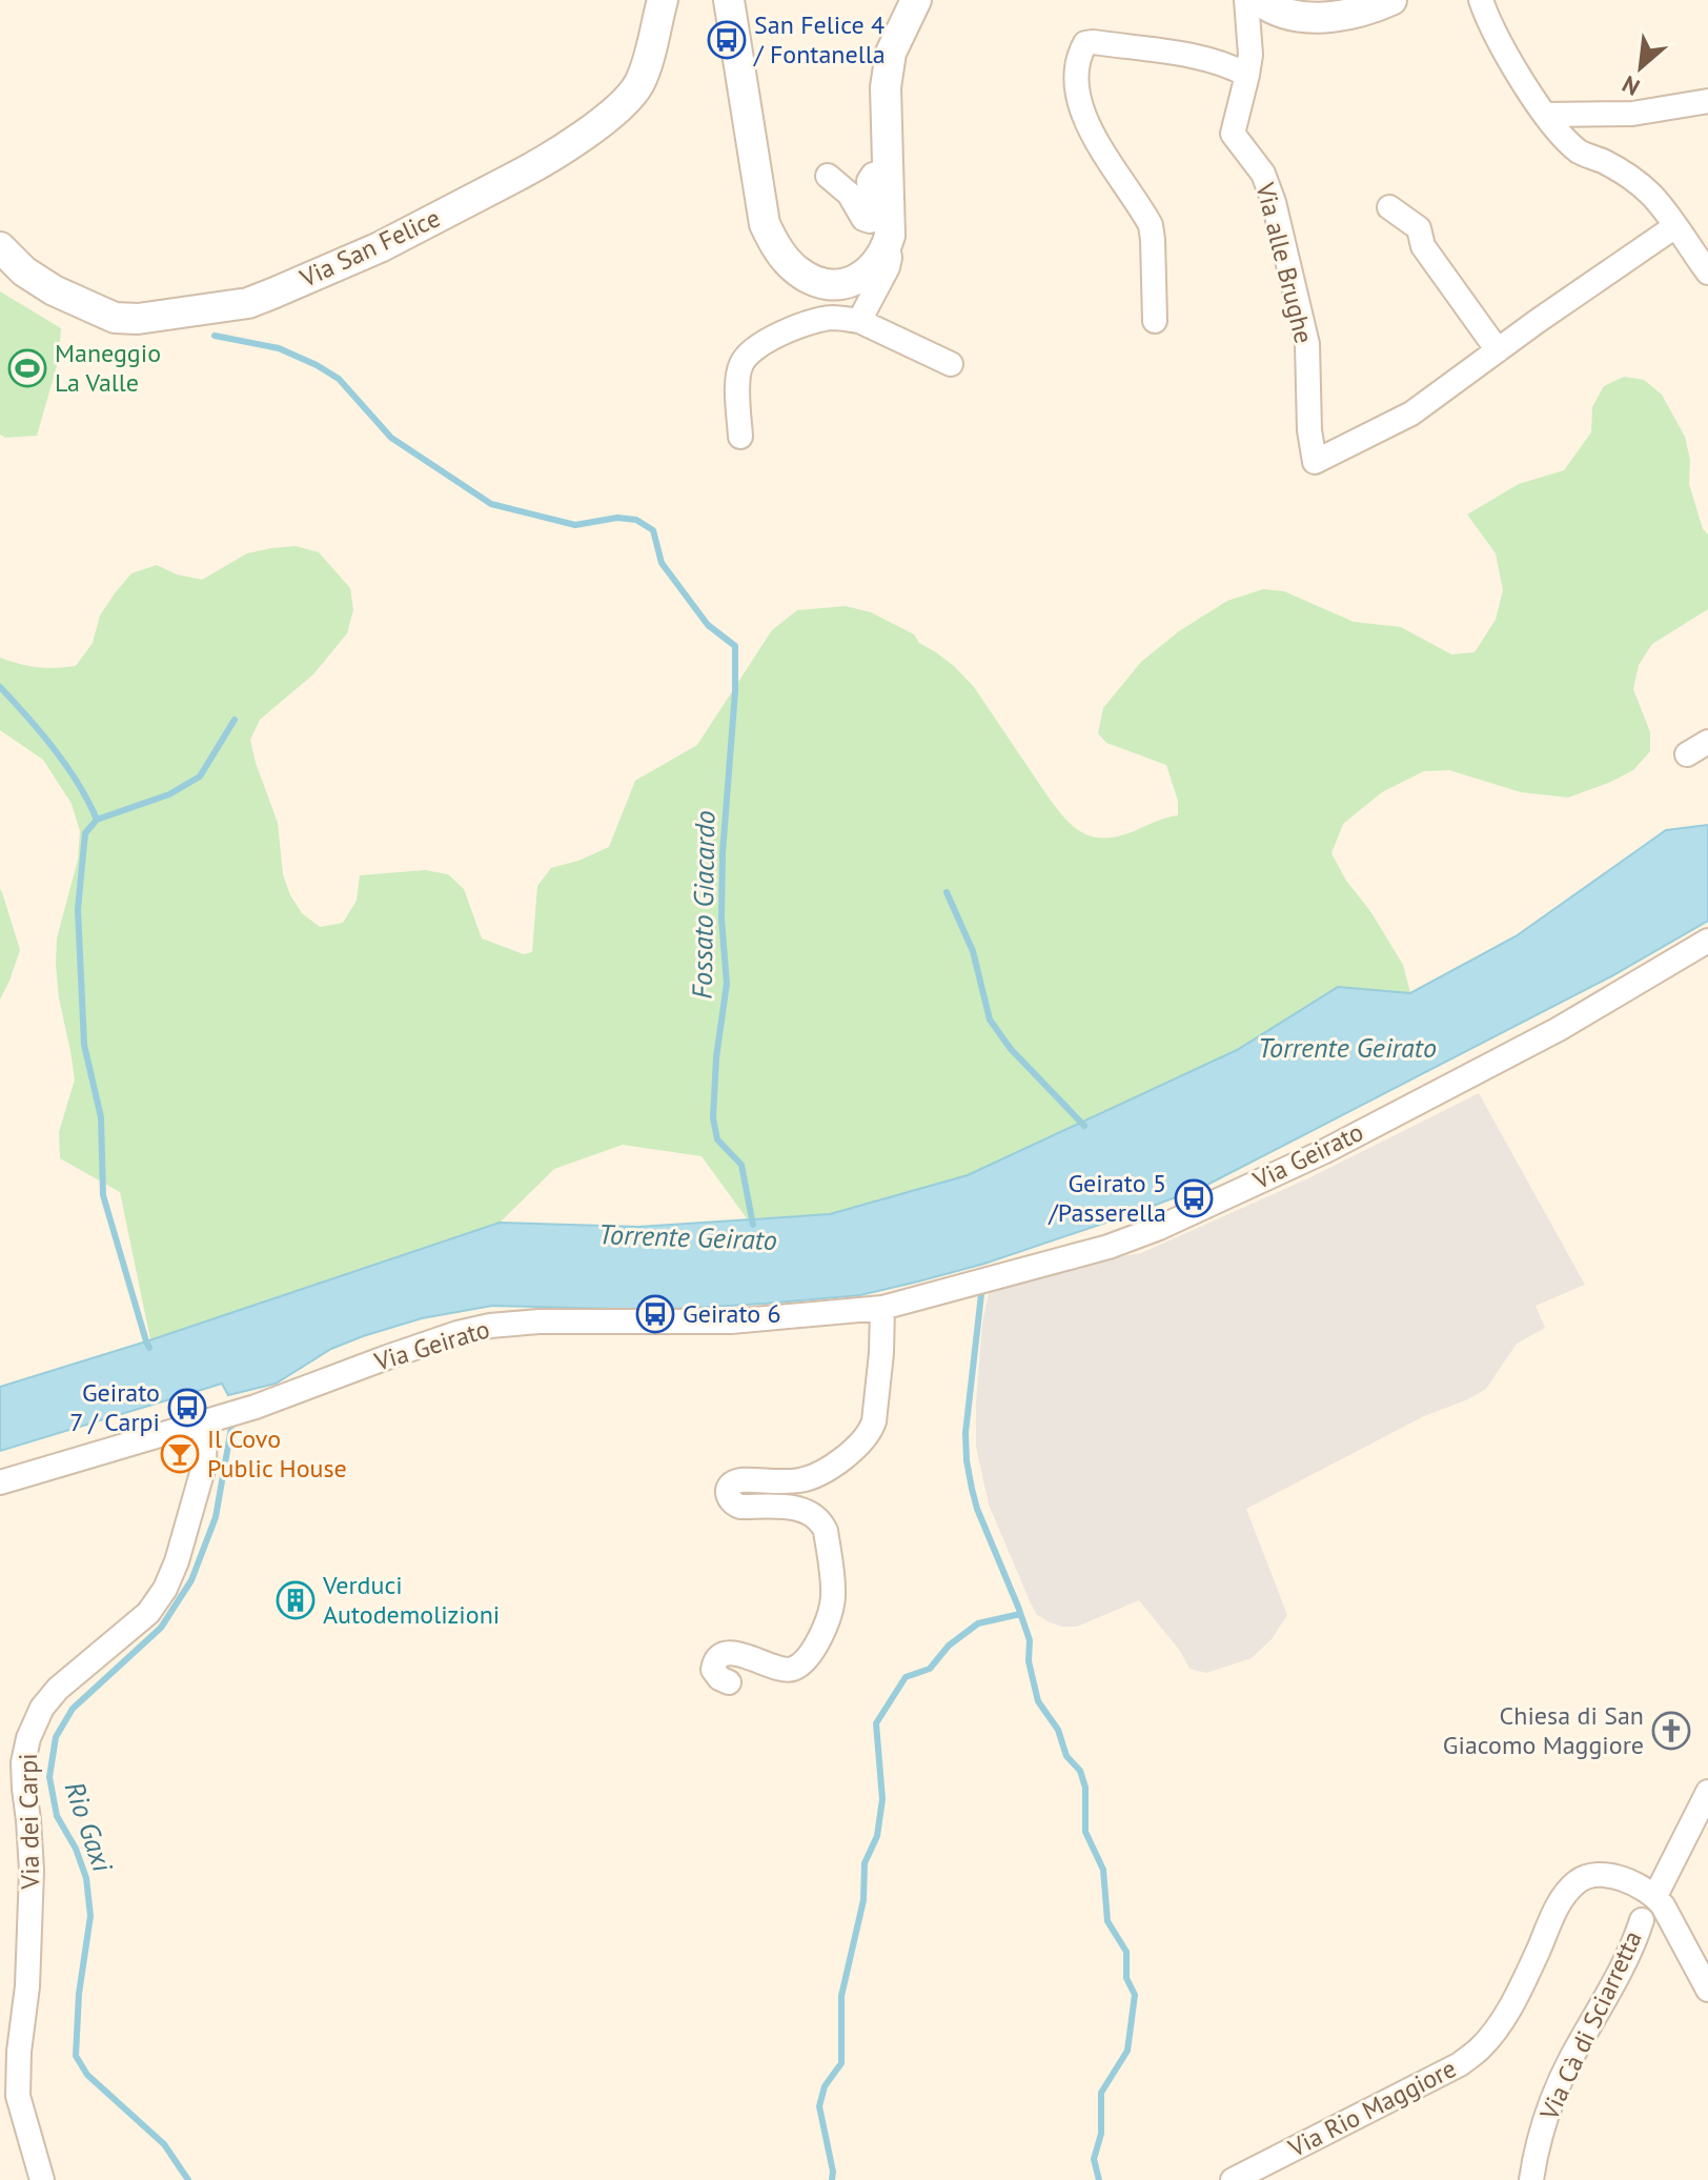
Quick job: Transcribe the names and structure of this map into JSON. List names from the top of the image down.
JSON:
{
  "streets": {
    "street": [
      "Via San Felice",
      "Via alle Brughe",
      "Via Geirato",
      "Via dei Carpi",
      "Via Cà di Sciarretta",
      "Via Rio Maggiore"
    ]
  },
  "crossings": [
    ["Via Geirato", "Via dei Carpi"]
  ],
  "water": ["Fossato Giacardo", "Torrente Geirato", "Rio Gaxi"],
  "places": {
    "bus stop": [
      "San Felice 4 / Fontanella",
      "Geirato 5 /Passerella",
      "Geirato 6",
      "Geirato 7 / Carpi"
    ],
    "sports": ["Maneggio La Valle"],
    "bar": ["Il Covo Public House"],
    "building": ["Verduci Autodemolizioni"],
    "church": ["Chiesa di San Giacomo Maggiore"]
  },
  "north": "bottom left"
}
